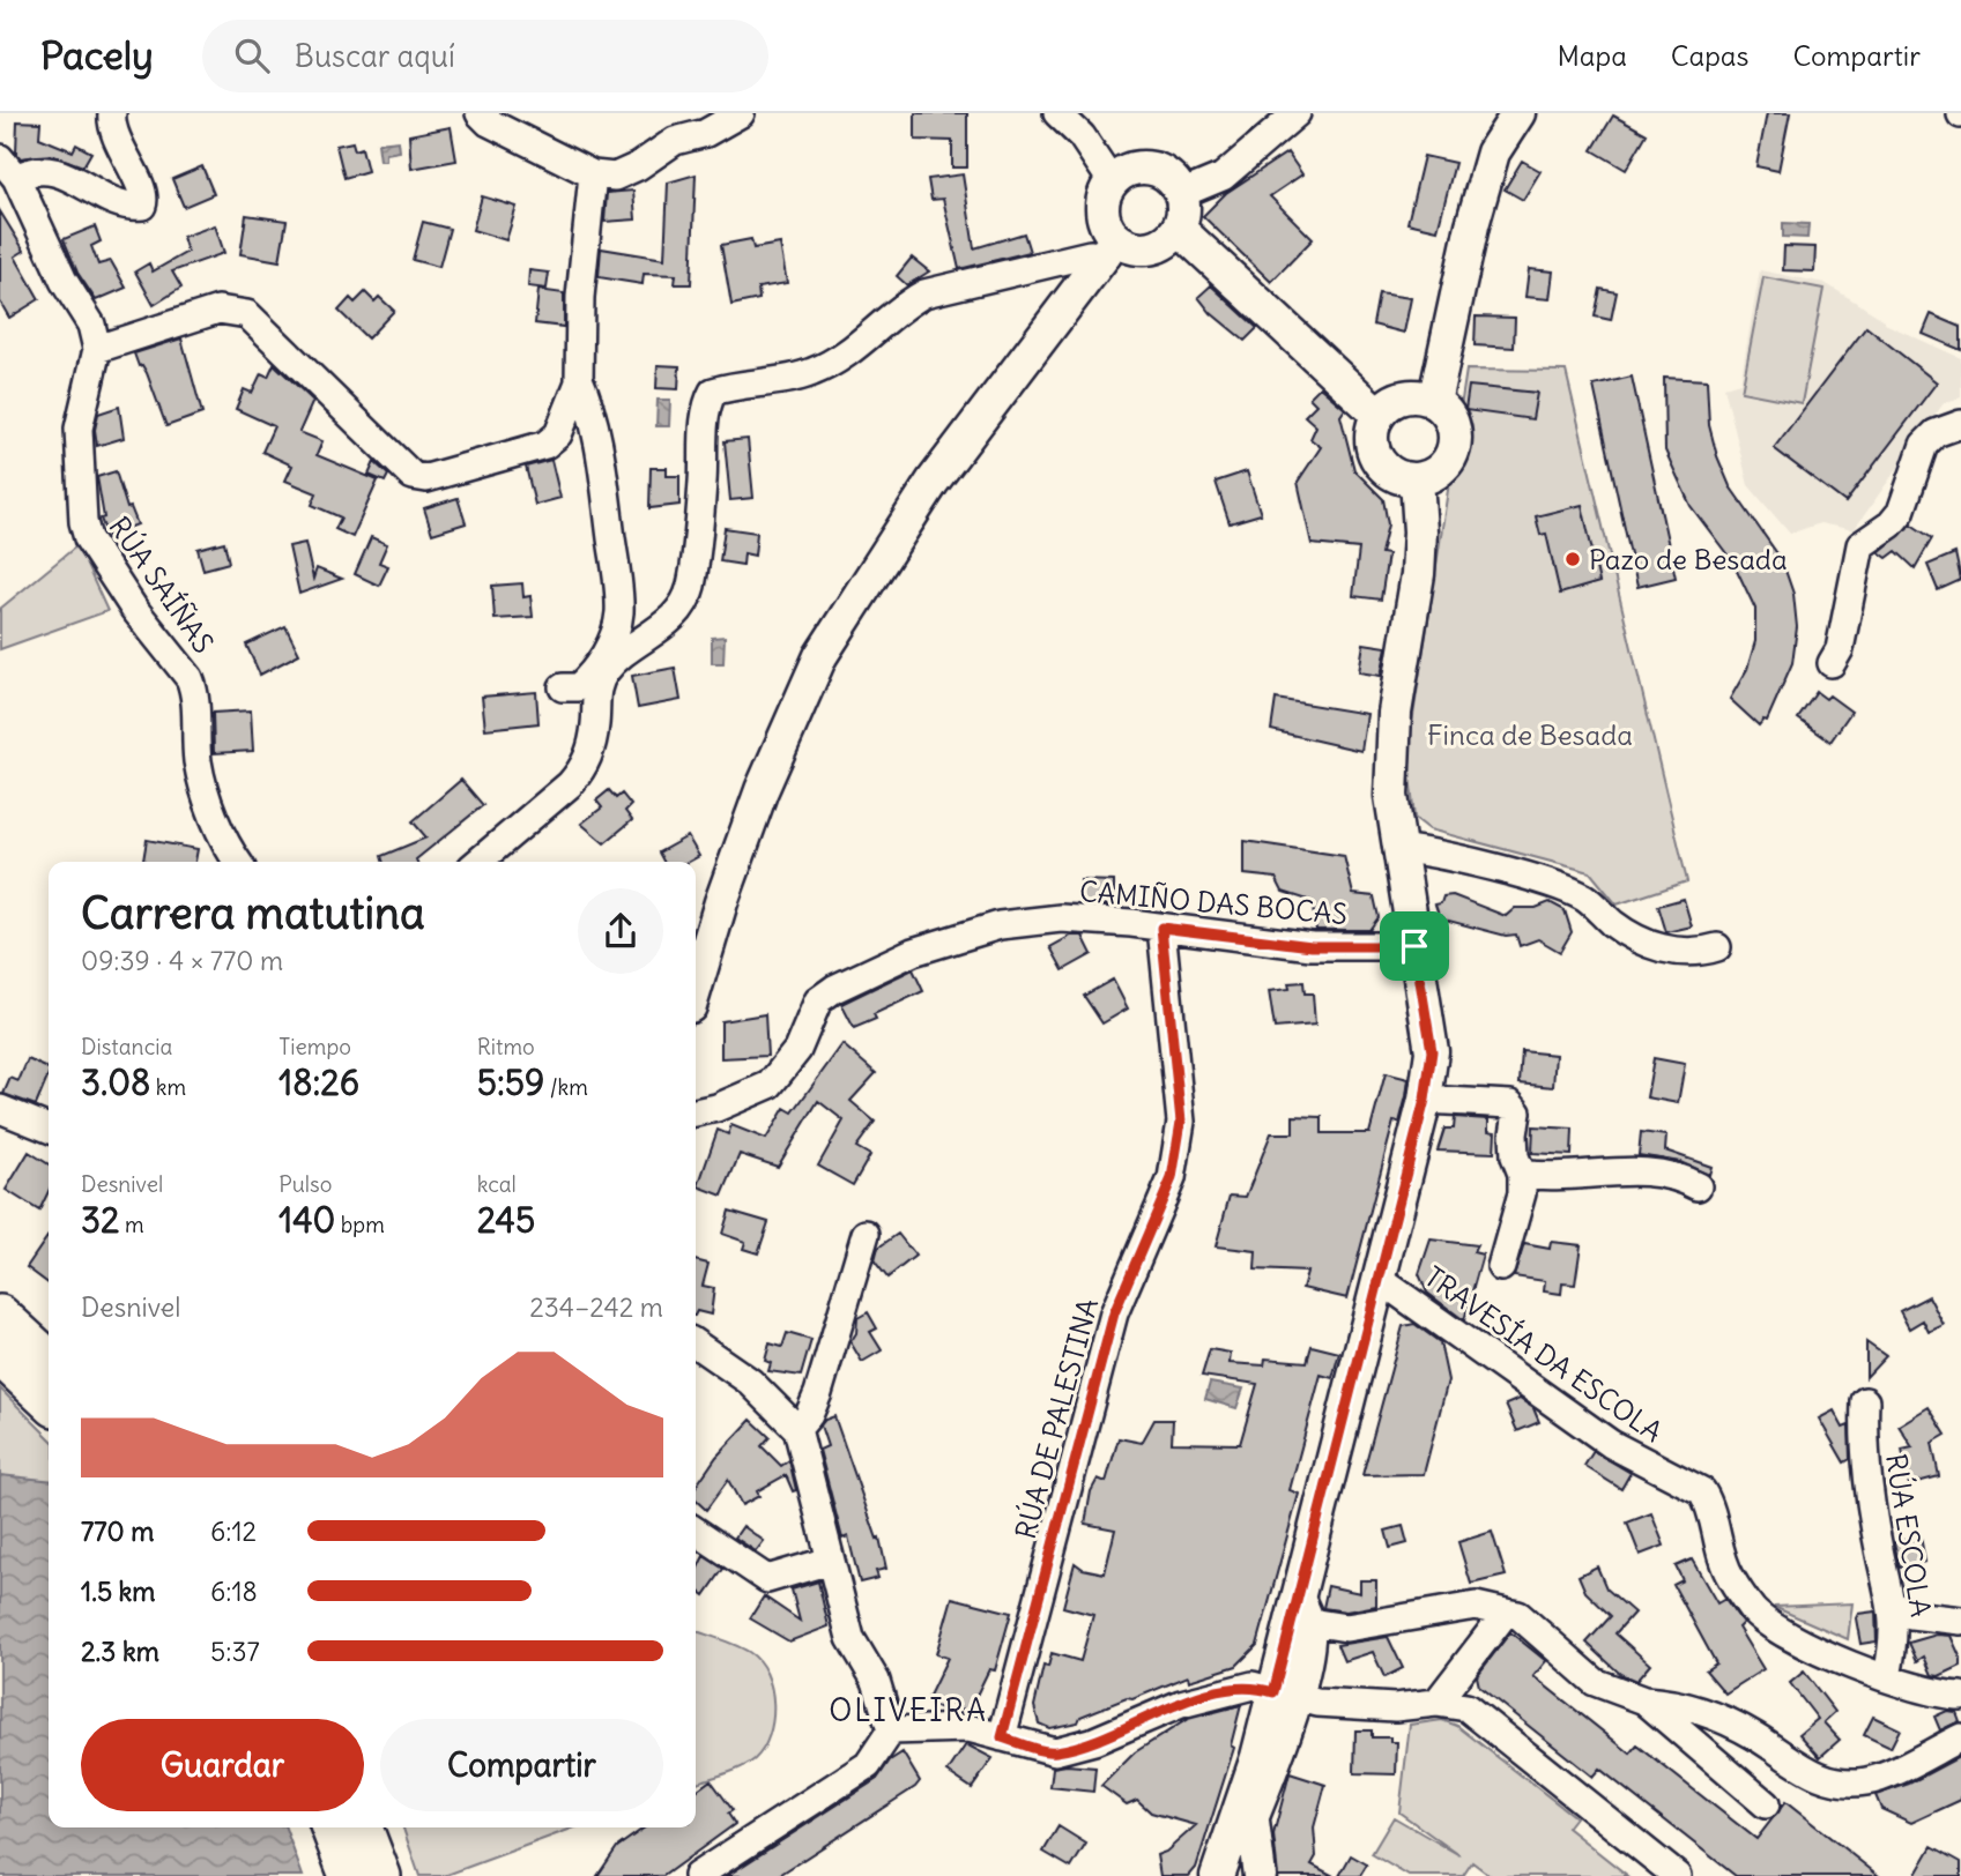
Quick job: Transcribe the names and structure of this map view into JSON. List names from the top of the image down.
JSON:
{
  "streets": {
    "street": [
      "RÚA SAÍÑAS",
      "CAMIÑO DAS BOCAS",
      "TRAVESÍA DA ESCOLA",
      "RÚA DE PALESTINA",
      "RÚA ESCOLA"
    ]
  },
  "crossings": [
    ["CAMIÑO DAS BOCAS", "RÚA DE PALESTINA"],
    ["TRAVESÍA DA ESCOLA", "RÚA ESCOLA"]
  ],
  "districts": ["OLIVEIRA"],
  "parks": ["Finca de Besada"],
  "places": ["Pazo de Besada"],
  "page": {
    "header": "Pacely",
    "search": "Buscar aquí",
    "nav": ["Mapa", "Capas", "Compartir"],
    "heading": ["Carrera matutina", "09:39 · 4 × 770 m"],
    "stats": [
      ["Distancia", "3.08 km"],
      ["Tiempo", "18:26"],
      ["Ritmo", "5:59 /km"],
      ["Desnivel", "32 m"],
      ["Pulso", "140 bpm"],
      ["kcal", "245"]
    ],
    "chart": ["Desnivel", "234–242 m"],
    "list": [
      {
        "name": "770 m",
        "note": "6:12"
      },
      {
        "name": "1.5 km",
        "note": "6:18"
      },
      {
        "name": "2.3 km",
        "note": "5:37"
      }
    ],
    "buttons": ["Guardar", "Compartir"]
  }
}
